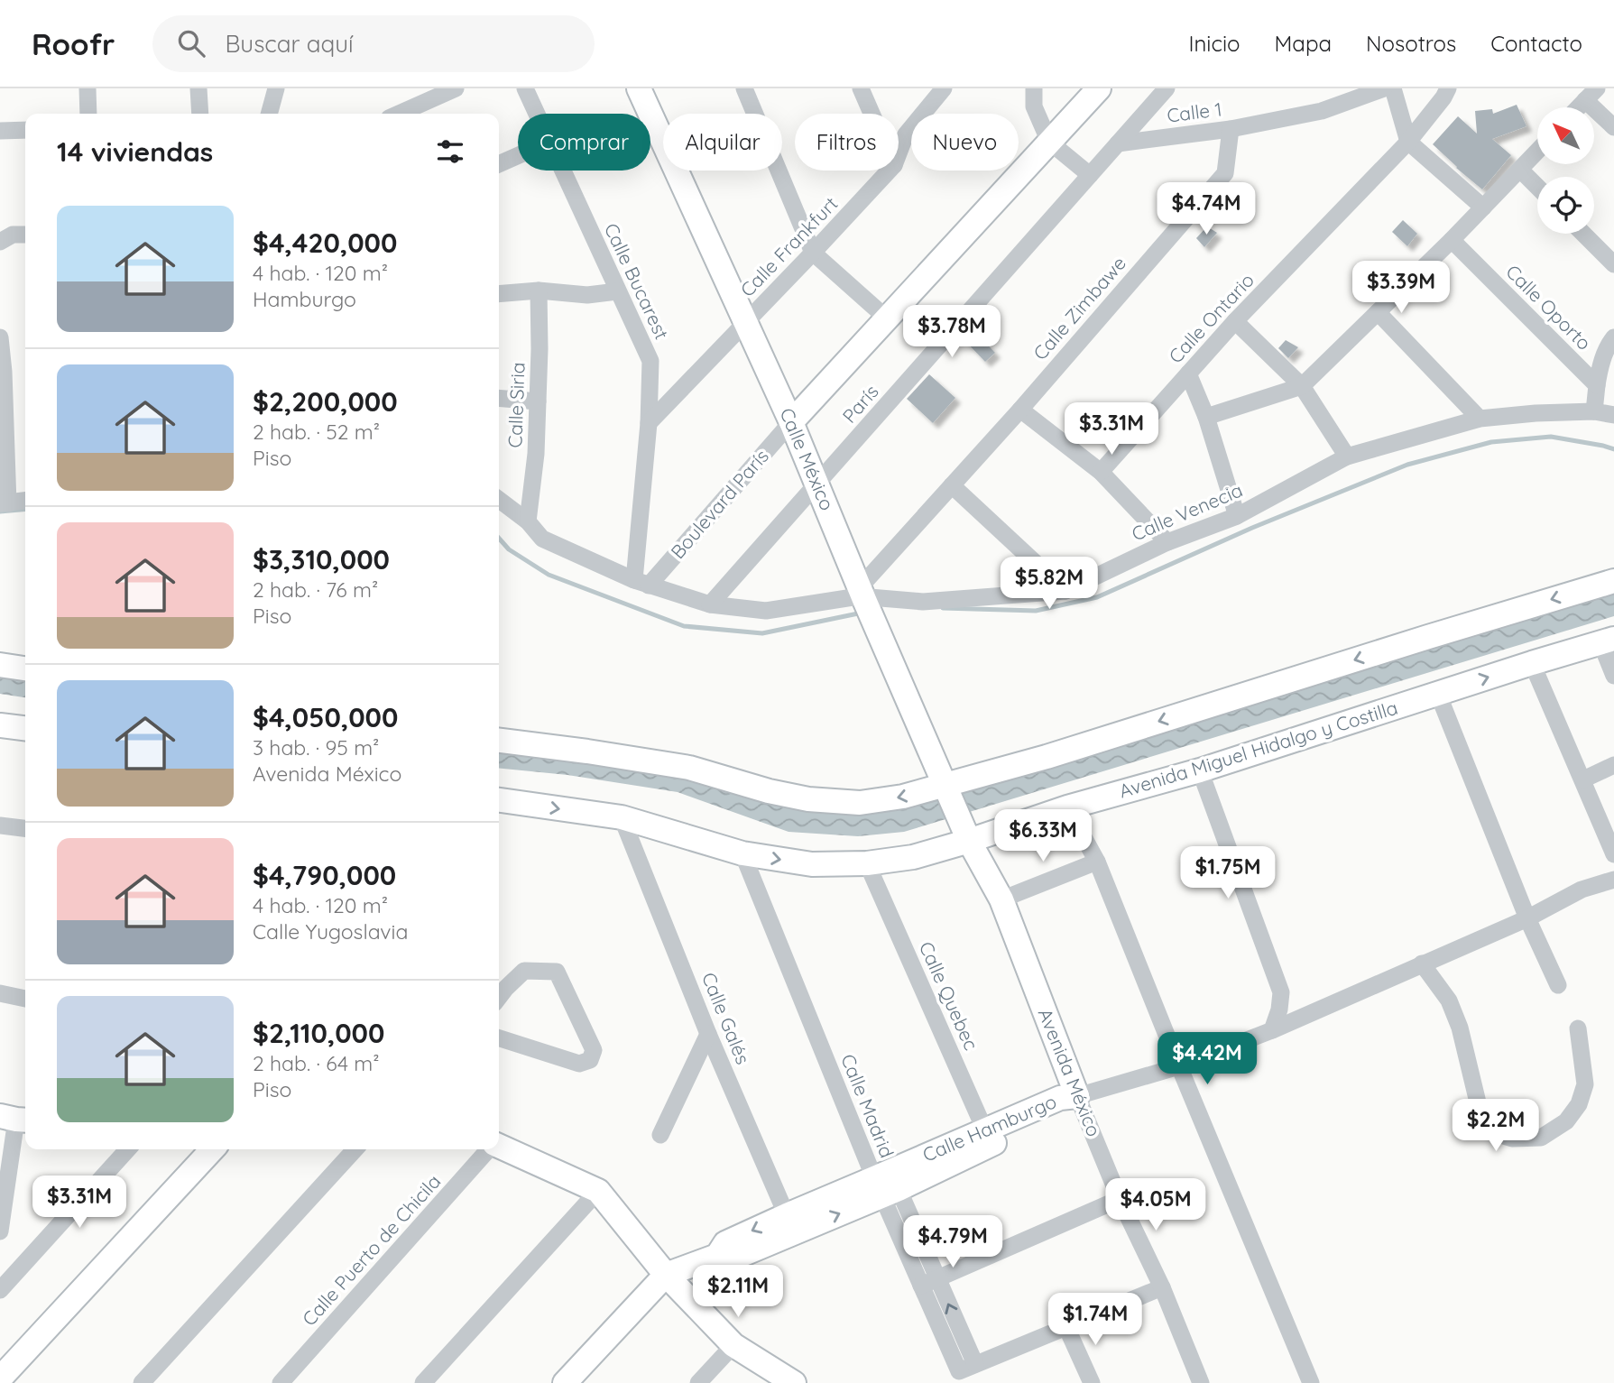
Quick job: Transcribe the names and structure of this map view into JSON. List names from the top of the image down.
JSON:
{
  "streets": {
    "street": [
      "Calle 1",
      "Calle Frankfurt",
      "Calle Bucarest",
      "Calle Oporto",
      "Calle Zimbawe",
      "Calle Ontario",
      "París",
      "Calle Siria",
      "Calle México",
      "Boulevard París",
      "Calle Venecia",
      "Avenida Miguel Hidalgo y Costilla",
      "Calle Quebec",
      "Calle Galés",
      "Avenida México",
      "Calle Madrid",
      "Calle Hamburgo",
      "Calle Puerto de Chicila"
    ]
  },
  "crossings": [
    ["Calle 1", "Calle Zimbawe"],
    ["Calle 1", "París"],
    ["Calle Frankfurt", "Calle Bucarest"],
    ["Calle Frankfurt", "Calle México"],
    ["Calle Bucarest", "Boulevard París"],
    ["Calle Bucarest", "Calle Venecia"],
    ["Calle Zimbawe", "Calle México"],
    ["Calle Zimbawe", "Calle Venecia"],
    ["París", "Calle México"],
    ["París", "Calle Venecia"],
    ["Calle Siria", "Calle Venecia"],
    ["Calle México", "Boulevard París"],
    ["Calle México", "Calle Venecia"],
    ["Calle México", "Avenida Miguel Hidalgo y Costilla"],
    ["Calle México", "Avenida México"],
    ["Boulevard París", "Calle Venecia"],
    ["Avenida Miguel Hidalgo y Costilla", "Calle Quebec"],
    ["Avenida Miguel Hidalgo y Costilla", "Calle Galés"],
    ["Avenida Miguel Hidalgo y Costilla", "Avenida México"],
    ["Avenida Miguel Hidalgo y Costilla", "Calle Madrid"],
    ["Calle Quebec", "Calle Hamburgo"],
    ["Calle Galés", "Calle Hamburgo"],
    ["Avenida México", "Calle Hamburgo"],
    ["Calle Madrid", "Calle Hamburgo"]
  ],
  "north": "top left",
  "page": {
    "header": "Roofr",
    "search": "Buscar aquí",
    "nav": [
      "Inicio",
      "Mapa",
      "Nosotros",
      "Contacto"
    ],
    "chip": [
      "Comprar",
      "Alquilar",
      "Filtros",
      "Nuevo"
    ],
    "heading": "14 viviendas",
    "price": [
      "$4.74M",
      "$3.39M",
      "$3.78M",
      "$3.31M",
      "$5.82M",
      "$6.33M",
      "$1.75M",
      "$4.42M",
      "$2.2M",
      "$3.31M",
      "$4.05M",
      "$4.79M",
      "$2.11M",
      "$1.74M"
    ],
    "list": [
      {
        "name": "$4,420,000",
        "note": "4 hab. · 120 m² · Hamburgo"
      },
      {
        "name": "$2,200,000",
        "note": "2 hab. · 52 m² · Piso"
      },
      {
        "name": "$3,310,000",
        "note": "2 hab. · 76 m² · Piso"
      },
      {
        "name": "$4,050,000",
        "note": "3 hab. · 95 m² · Avenida México"
      },
      {
        "name": "$4,790,000",
        "note": "4 hab. · 120 m² · Calle Yugoslavia"
      },
      {
        "name": "$2,110,000",
        "note": "2 hab. · 64 m² · Piso"
      }
    ]
  }
}
